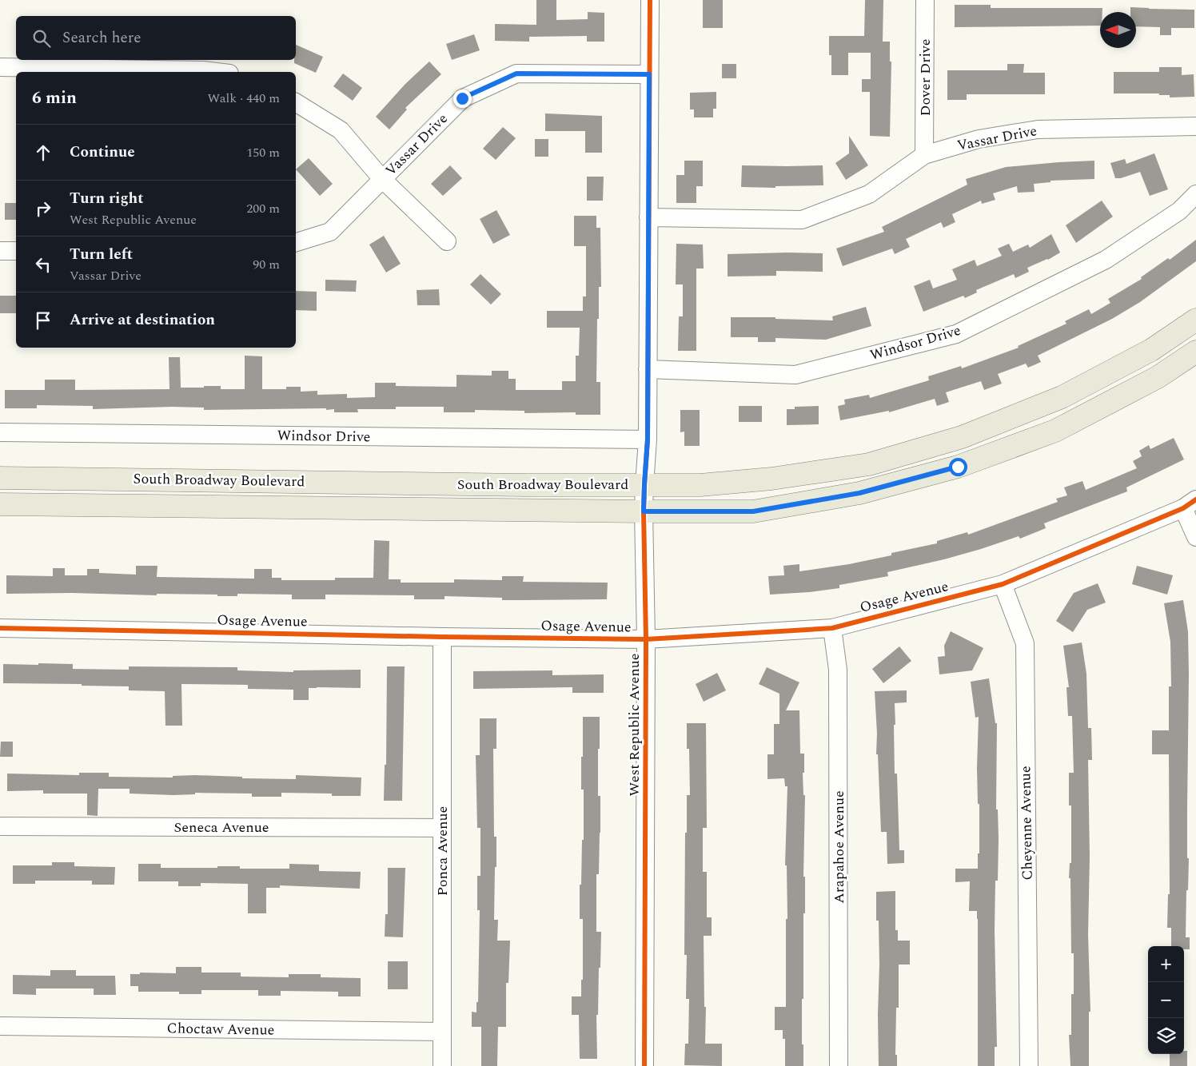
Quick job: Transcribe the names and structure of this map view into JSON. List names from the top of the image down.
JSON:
{
  "streets": {
    "main road": ["South Broadway Boulevard"],
    "street": [
      "Dover Drive",
      "Vassar Drive",
      "Windsor Drive",
      "Osage Avenue",
      "West Republic Avenue",
      "Cheyenne Avenue",
      "Seneca Avenue",
      "Arapahoe Avenue",
      "Ponca Avenue",
      "Choctaw Avenue"
    ]
  },
  "crossings": [
    ["Dover Drive", "Vassar Drive"],
    ["Vassar Drive", "West Republic Avenue"],
    ["Windsor Drive", "West Republic Avenue"],
    ["South Broadway Boulevard", "West Republic Avenue"],
    ["Osage Avenue", "West Republic Avenue"],
    ["Osage Avenue", "Cheyenne Avenue"],
    ["Osage Avenue", "Arapahoe Avenue"],
    ["Osage Avenue", "Ponca Avenue"],
    ["Seneca Avenue", "Ponca Avenue"],
    ["Ponca Avenue", "Choctaw Avenue"]
  ],
  "north": "left",
  "page": {
    "search": "Search here",
    "heading": ["6 min", "Walk · 440 m"],
    "list": [
      ["Continue", "150 m"],
      ["Turn right", "West Republic Avenue", "200 m"],
      ["Turn left", "Vassar Drive", "90 m"],
      "Arrive at destination"
    ],
    "map_buttons": ["+", "−"]
  }
}
